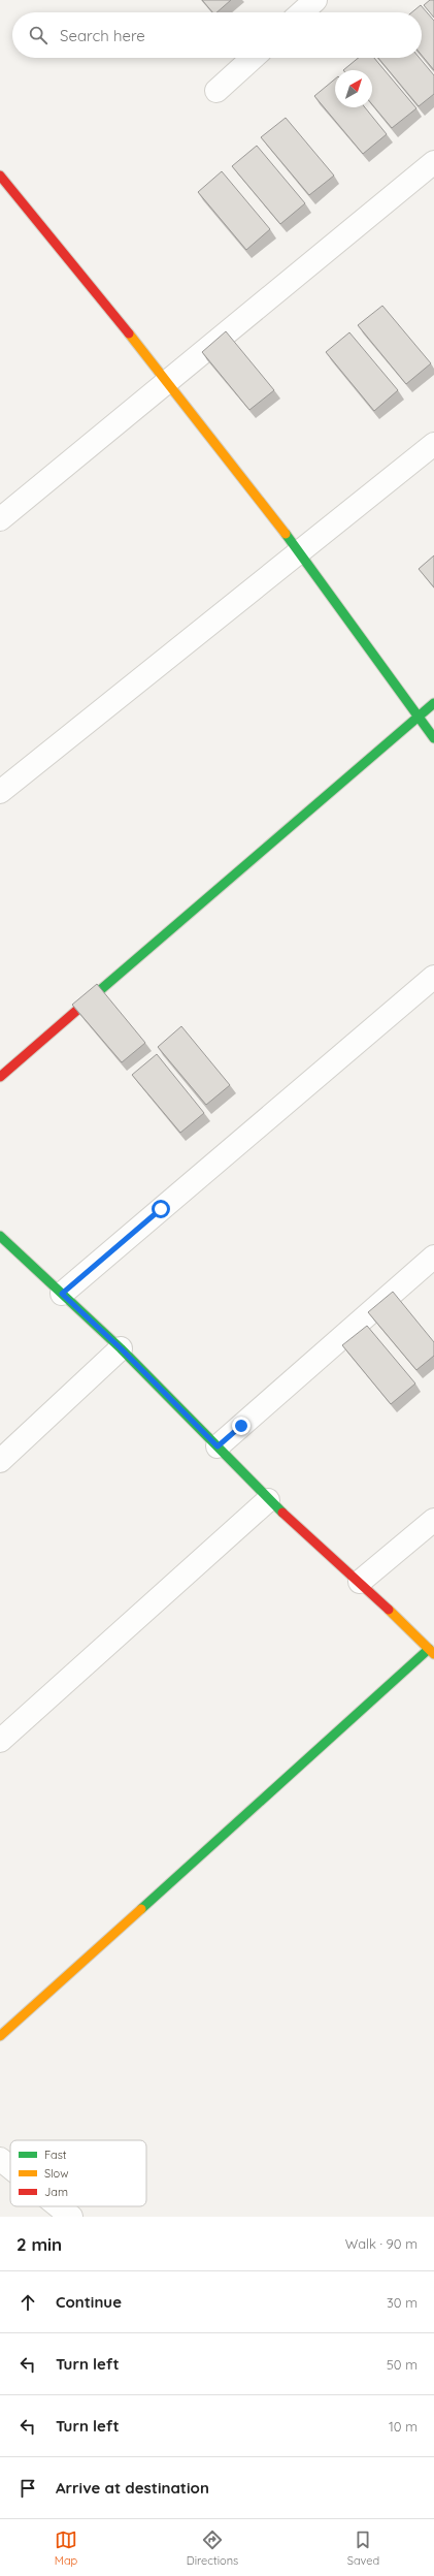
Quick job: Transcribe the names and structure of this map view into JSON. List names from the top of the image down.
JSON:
{
  "legend": ["Fast", "Slow", "Jam"],
  "north": "top right",
  "page": {
    "search": "Search here",
    "heading": ["2 min", "Walk · 90 m"],
    "list": [
      ["Continue", "30 m"],
      ["Turn left", "50 m"],
      ["Turn left", "10 m"],
      "Arrive at destination"
    ],
    "nav": ["Map", "Directions", "Saved"]
  }
}
